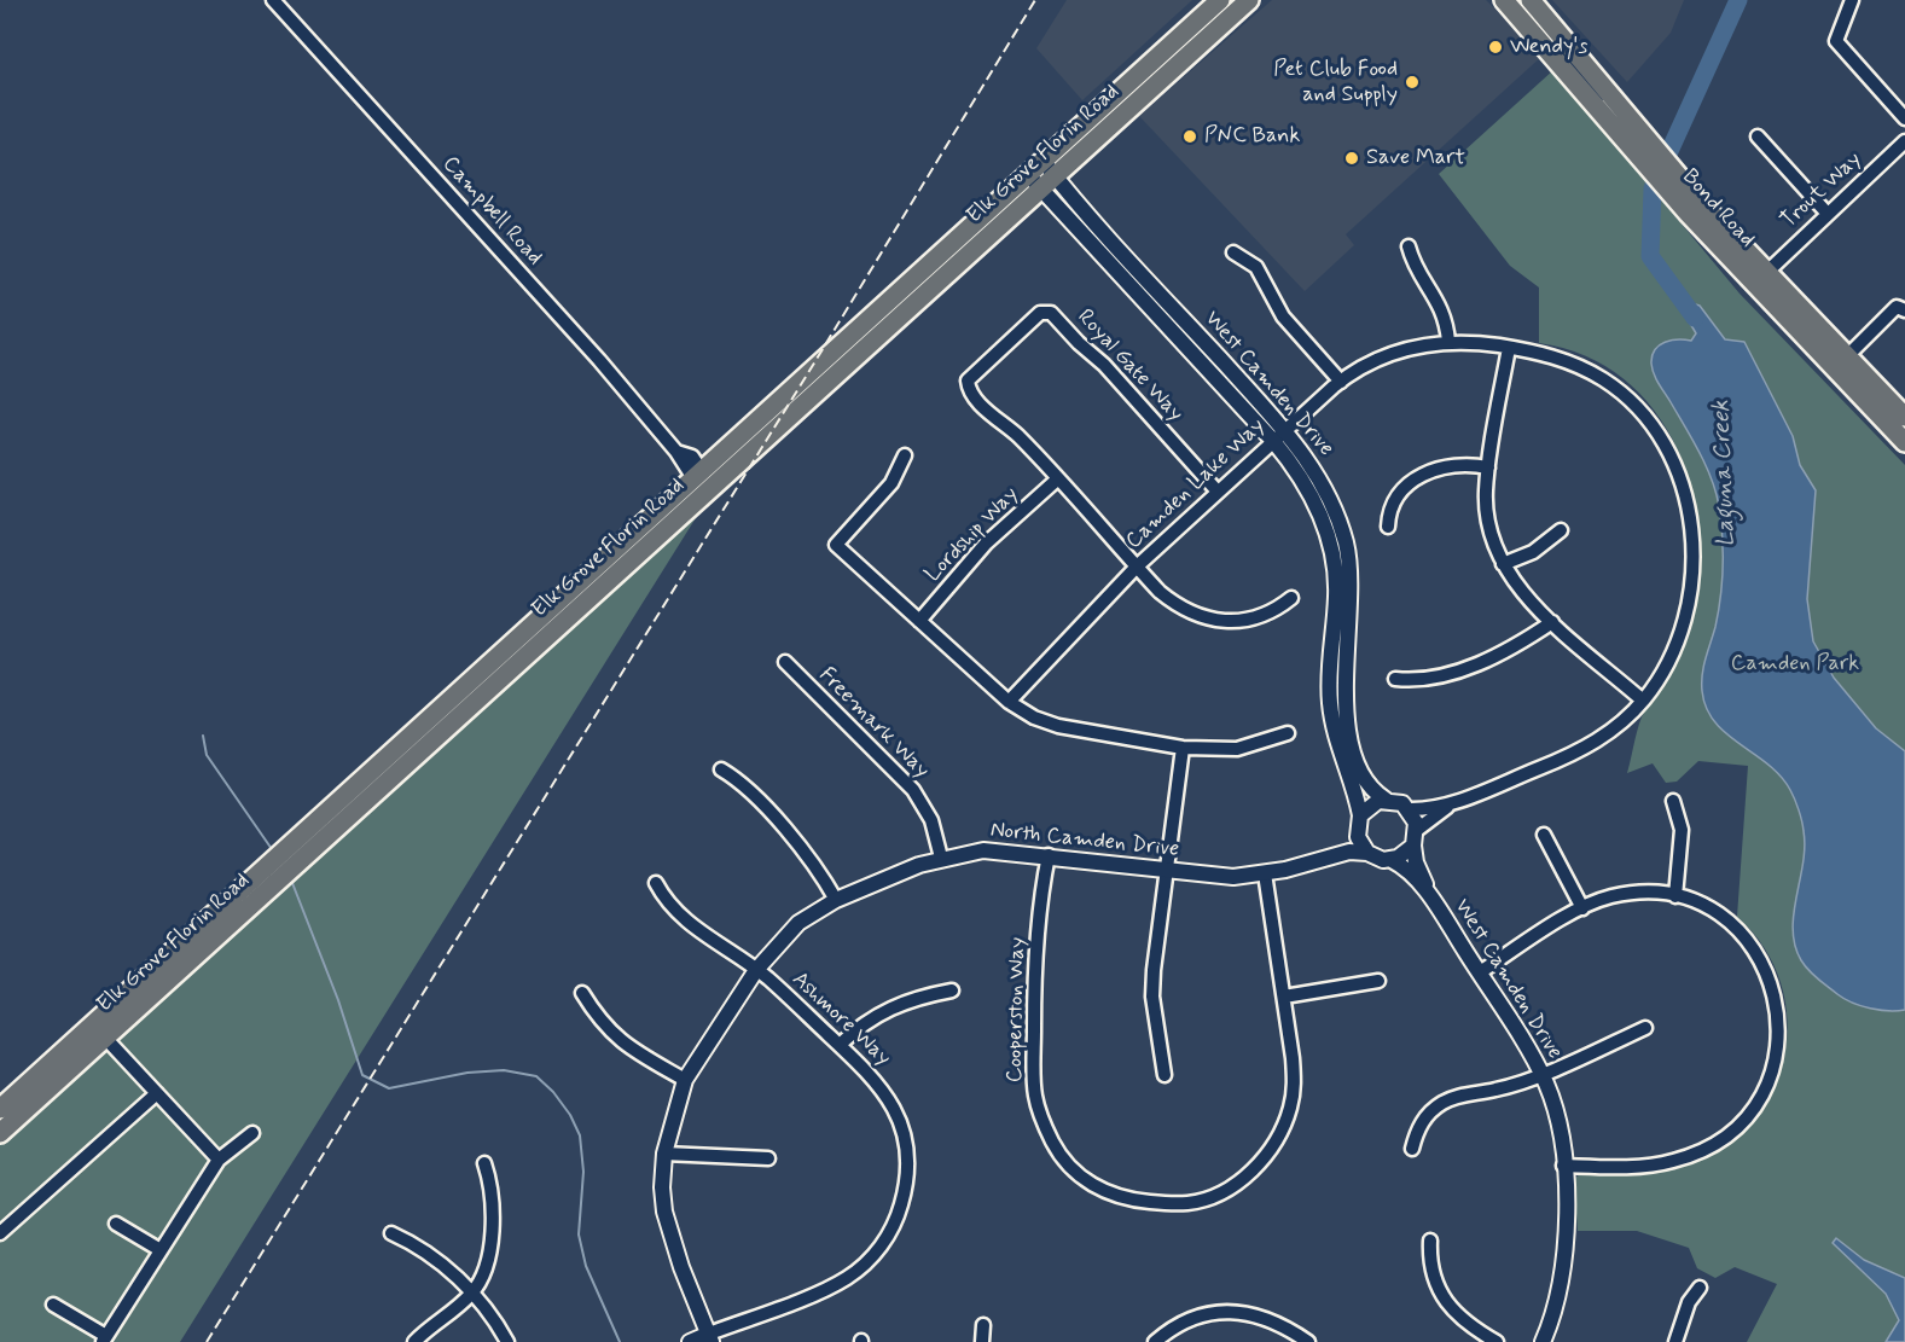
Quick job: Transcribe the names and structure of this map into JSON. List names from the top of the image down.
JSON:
{
  "streets": {
    "main road": ["Elk Grove Florin Road", "Bond Road"],
    "street": [
      "Trout Way",
      "Campbell Road",
      "Royal Gate Way",
      "West Camden Drive",
      "Camden Lake Way",
      "Lordship Way",
      "Freemark Way",
      "North Camden Drive",
      "Cooperston Way",
      "Ashmore Way"
    ]
  },
  "crossings": [
    ["Elk Grove Florin Road", "Campbell Road"],
    ["Elk Grove Florin Road", "West Camden Drive"],
    ["Trout Way", "Bond Road"],
    ["Royal Gate Way", "Camden Lake Way"],
    ["Royal Gate Way", "Lordship Way"],
    ["West Camden Drive", "Camden Lake Way"],
    ["West Camden Drive", "North Camden Drive"],
    ["Camden Lake Way", "North Camden Drive"],
    ["Freemark Way", "North Camden Drive"],
    ["North Camden Drive", "Cooperston Way"],
    ["North Camden Drive", "Ashmore Way"]
  ],
  "water": ["Laguna Creek"],
  "parks": ["Camden Park"],
  "places": [
    "Wendy's",
    "Pet Club Food and Supply",
    "PNC Bank",
    "Save Mart"
  ]
}
